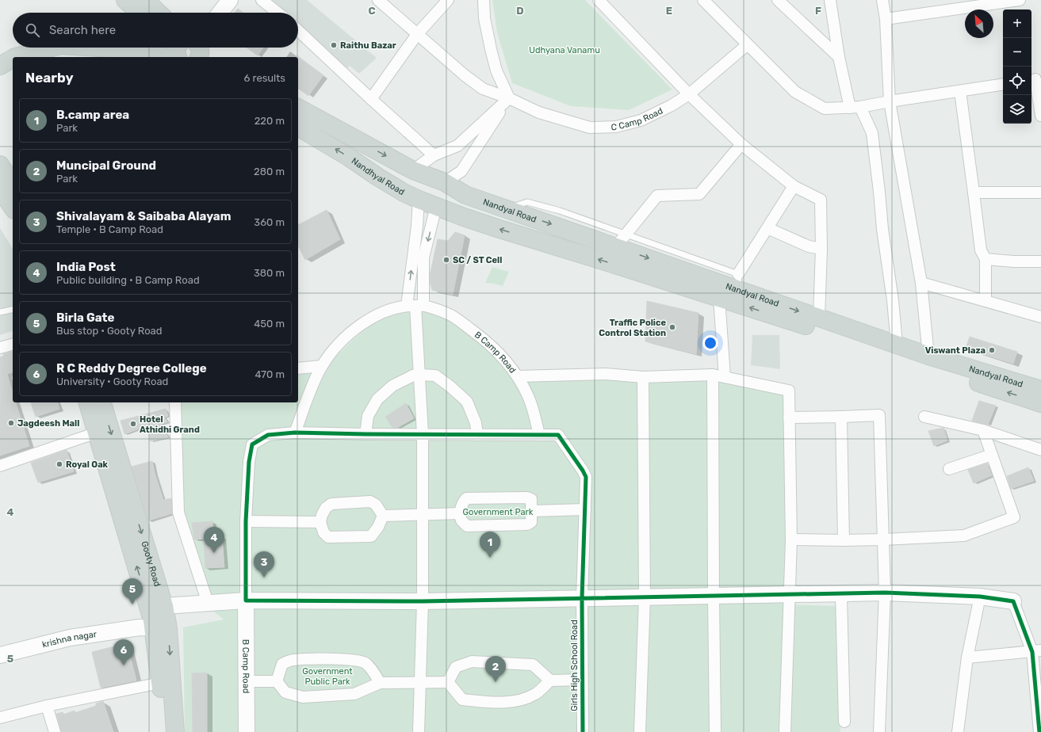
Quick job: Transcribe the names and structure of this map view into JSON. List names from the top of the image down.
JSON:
{
  "streets": {
    "main road": ["Nandhyal Road", "Nandyal Road", "Gooty Road"],
    "street": [
      "C Camp Road",
      "B Camp Road",
      "krishna nagar",
      "Girls High School Road"
    ]
  },
  "crossings": [
    ["Nandhyal Road", "Nandyal Road"],
    ["B Camp Road", "Girls High School Road"],
    ["Gooty Road", "krishna nagar"]
  ],
  "one_way": ["Nandhyal Road"],
  "parks": ["Udhyana Vanamu", "Government Park", "Government Public Park"],
  "places": [
    "Raithu Bazar",
    "SC / ST Cell",
    "Traffic Police Control Station",
    "Viswant Plaza",
    "Jagdeesh Mall",
    "Hotel Athidhi Grand",
    "Royal Oak"
  ],
  "north": "top left",
  "page": {
    "map_buttons": ["+", "−"],
    "search": "Search here",
    "heading": ["Nearby", "6 results"],
    "list": [
      {
        "mark": "1",
        "name": "B.camp area",
        "note": "Park",
        "value": "220 m"
      },
      {
        "mark": "2",
        "name": "Muncipal Ground",
        "note": "Park",
        "value": "280 m"
      },
      {
        "mark": "3",
        "name": "Shivalayam & Saibaba Alayam",
        "note": "Temple · B Camp Road",
        "value": "360 m"
      },
      {
        "mark": "4",
        "name": "India Post",
        "note": "Public building · B Camp Road",
        "value": "380 m"
      },
      {
        "mark": "5",
        "name": "Birla Gate",
        "note": "Bus stop · Gooty Road",
        "value": "450 m"
      },
      {
        "mark": "6",
        "name": "R C Reddy Degree College",
        "note": "University · Gooty Road",
        "value": "470 m"
      }
    ],
    "pins": [
      "4",
      "1",
      "3",
      "5",
      "6",
      "2"
    ]
  },
  "grid": {
    "columns": [
      "C",
      "D",
      "E",
      "F"
    ],
    "rows": ["4", "5"]
  }
}
